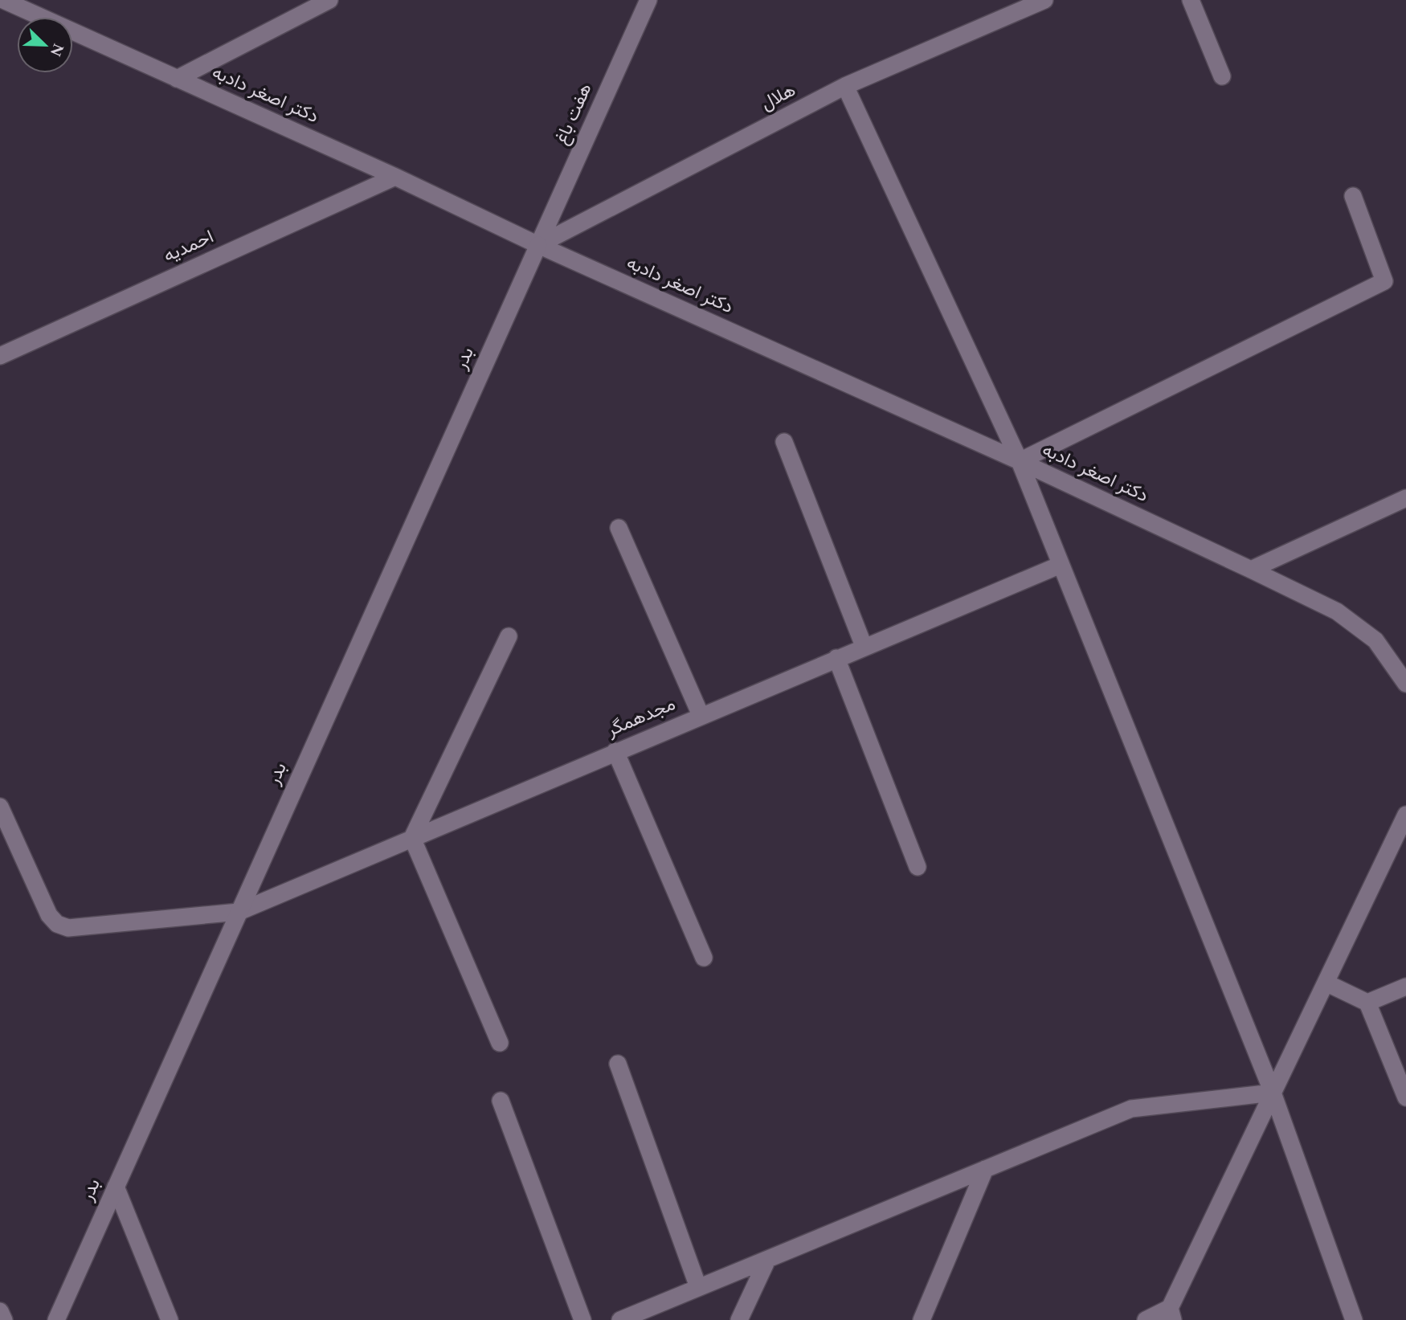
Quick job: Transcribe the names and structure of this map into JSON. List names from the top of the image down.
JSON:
{
  "streets": {
    "street": [
      "دکتر اصغر دادبه",
      "هلال",
      "هفت باغ",
      "احمدیه",
      "بدر",
      "مجدهمگر"
    ]
  },
  "crossings": [
    ["دکتر اصغر دادبه", "هلال"],
    ["دکتر اصغر دادبه", "هفت باغ"],
    ["دکتر اصغر دادبه", "احمدیه"],
    ["دکتر اصغر دادبه", "بدر"],
    ["هلال", "هفت باغ"],
    ["هلال", "بدر"],
    ["هفت باغ", "بدر"],
    ["بدر", "مجدهمگر"]
  ],
  "north": "bottom right"
}
